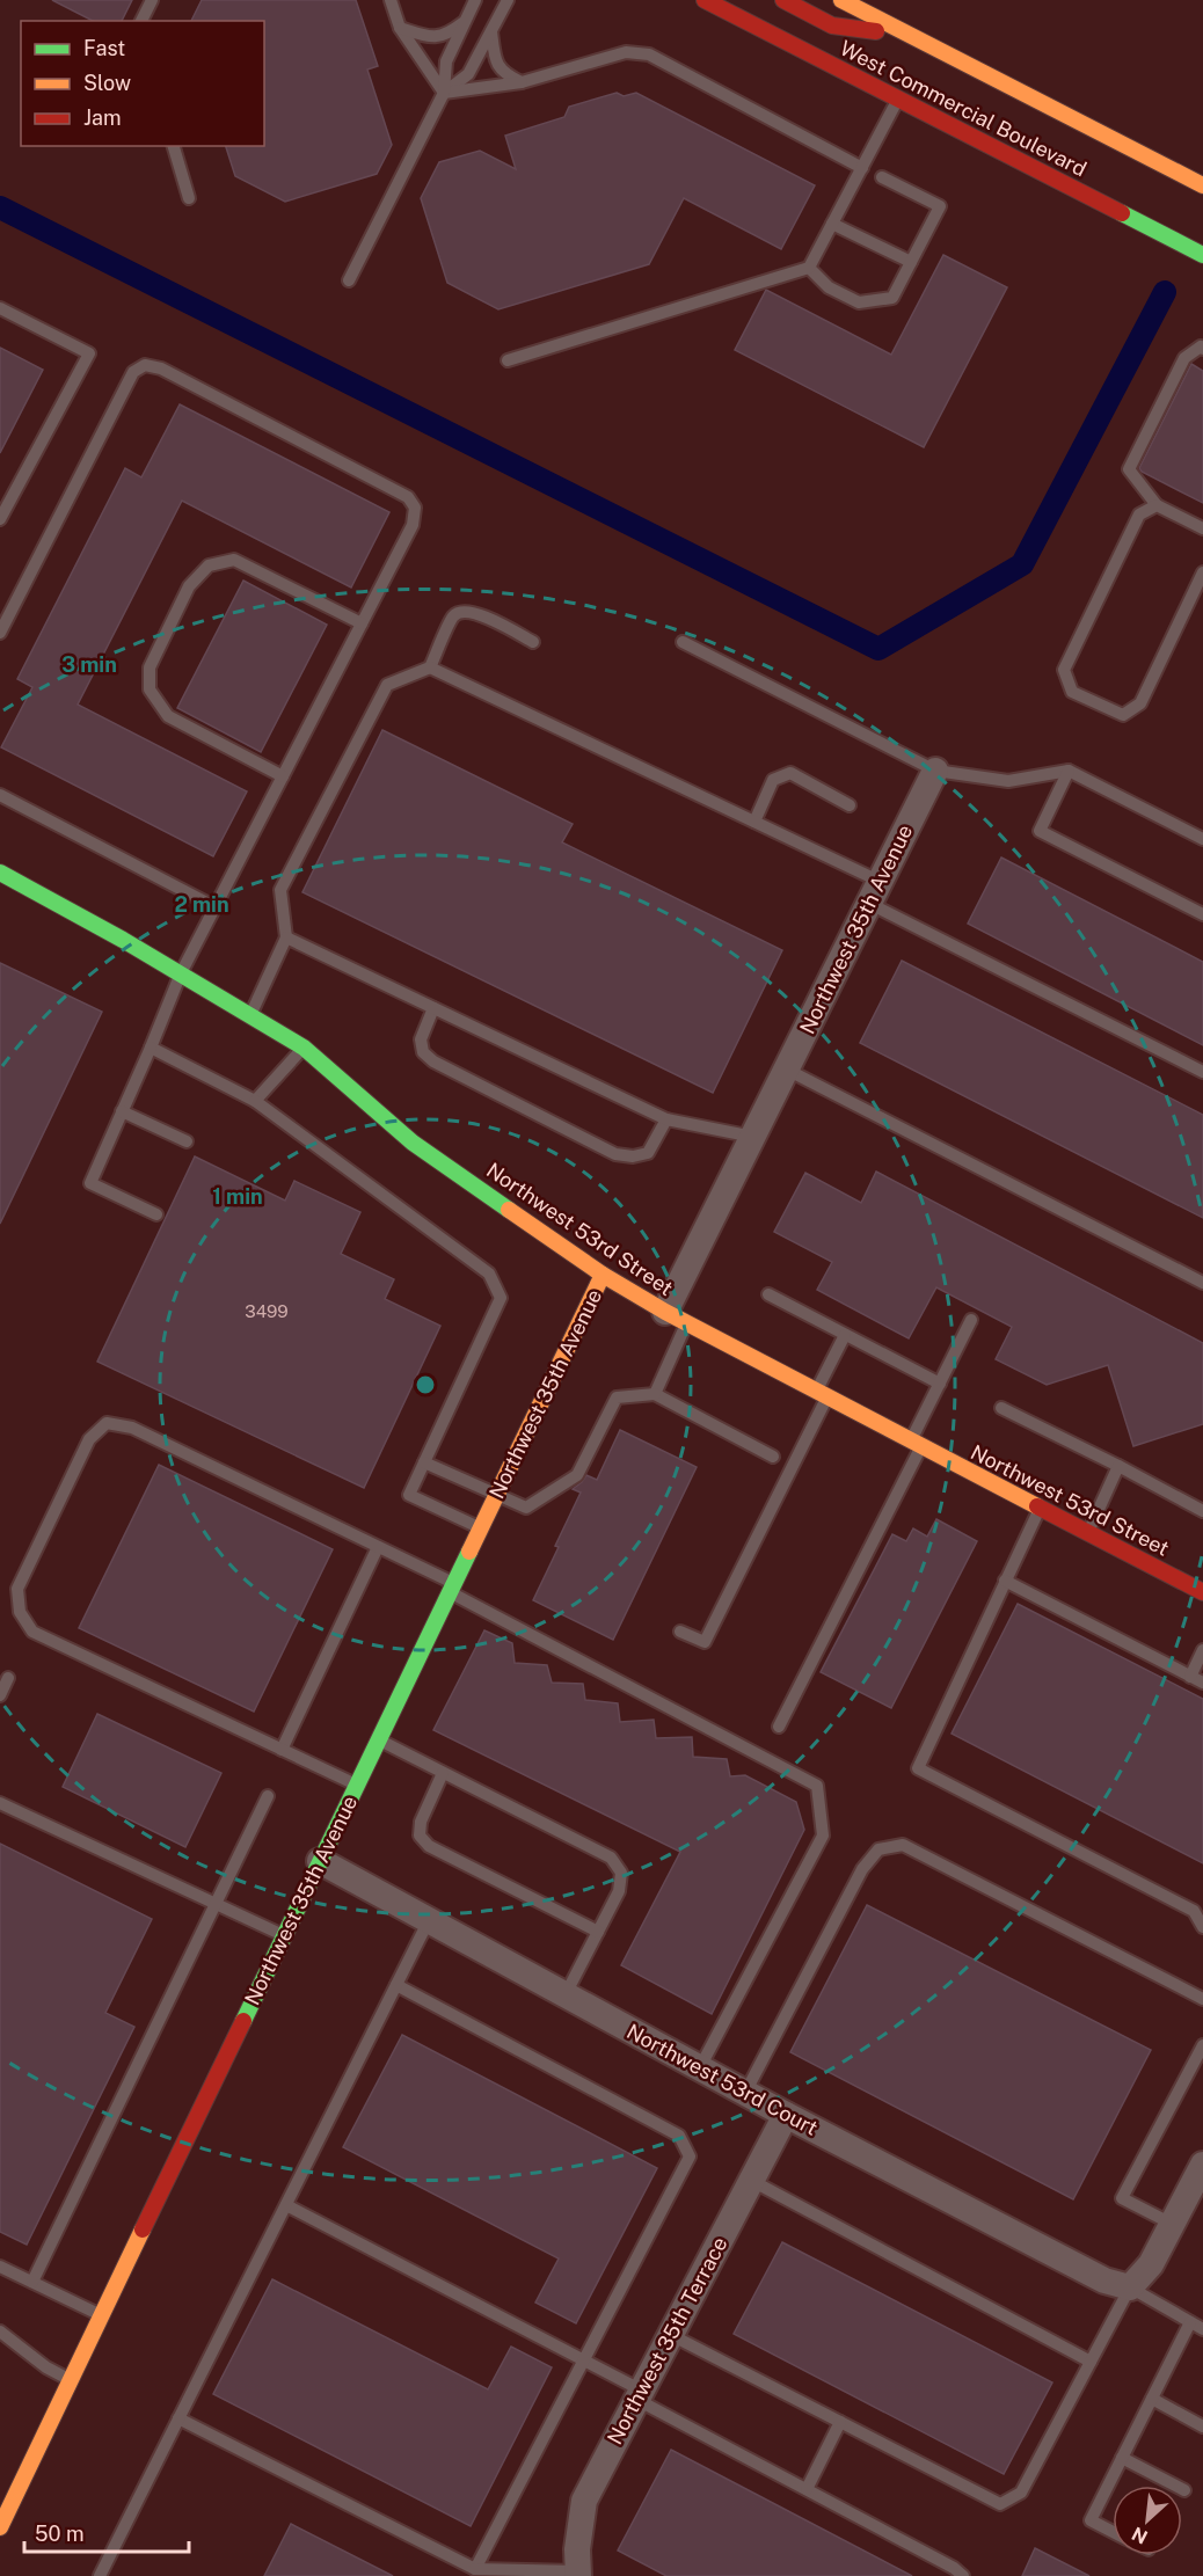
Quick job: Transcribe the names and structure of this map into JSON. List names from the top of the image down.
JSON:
{
  "streets": {
    "main road": ["West Commercial Boulevard", "Northwest 35th Avenue", "Northwest 53rd Street"],
    "street": ["Northwest 53rd Court", "Northwest 35th Terrace"]
  },
  "crossings": [
    ["Northwest 35th Avenue", "Northwest 53rd Street"],
    ["Northwest 35th Avenue", "Northwest 53rd Court"],
    ["Northwest 53rd Court", "Northwest 35th Terrace"]
  ],
  "house_numbers": ["3499"],
  "legend": ["Fast", "Slow", "Jam"],
  "scale_bar": "50 m",
  "north": "bottom left",
  "rings": ["3 min", "2 min", "1 min"]
}
